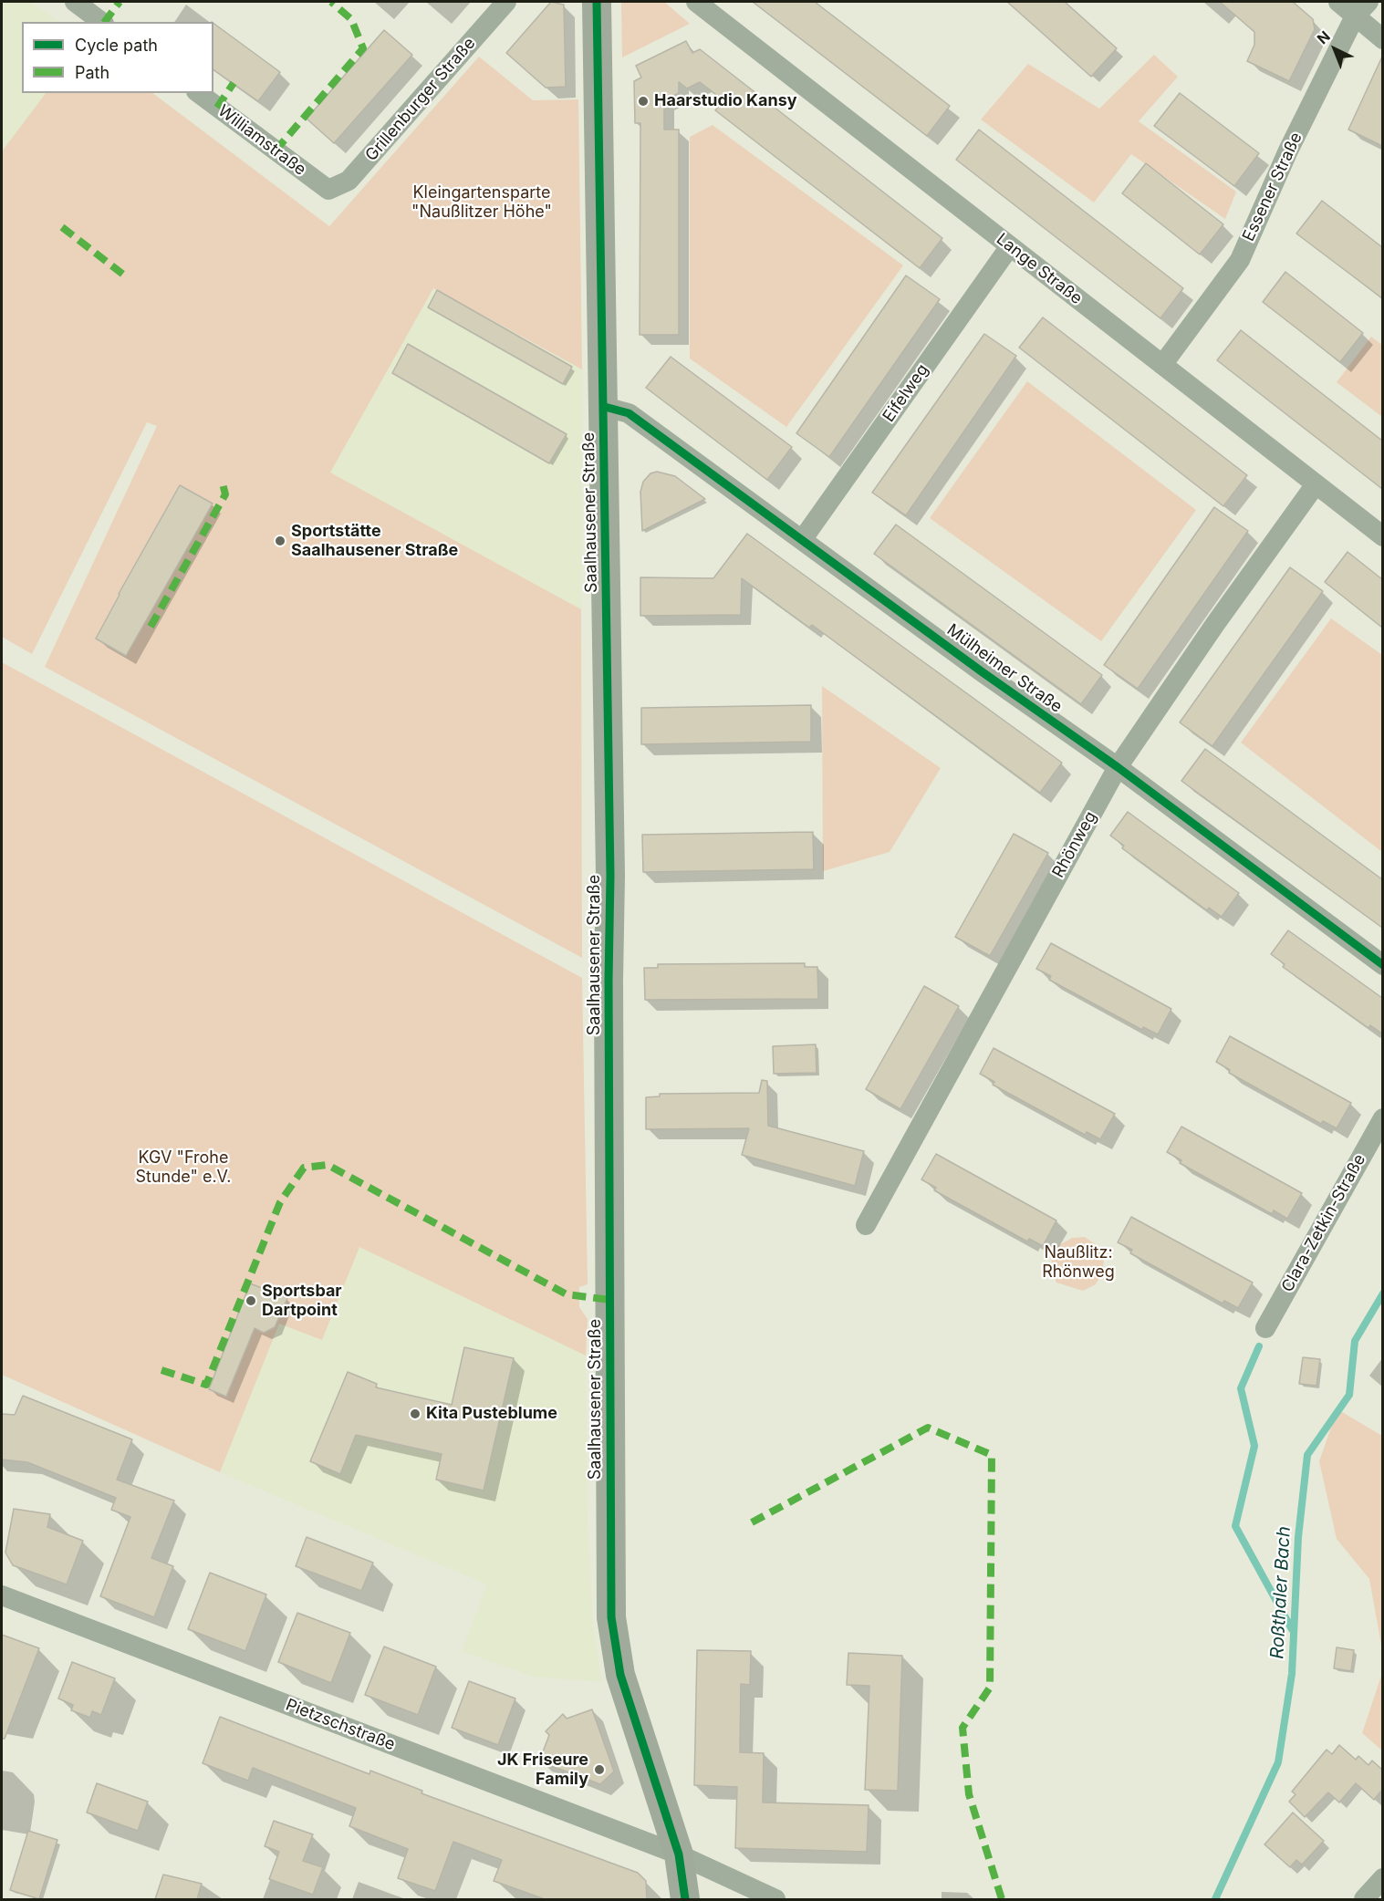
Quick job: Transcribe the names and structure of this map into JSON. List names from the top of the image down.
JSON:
{
  "streets": {
    "street": [
      "Grillenburger Straße",
      "Williamstraße",
      "Essener Straße",
      "Lange Straße",
      "Eifelweg",
      "Saalhausener Straße",
      "Mülheimer Straße",
      "Rhönweg",
      "Clara-Zetkin-Straße",
      "Pietzschstraße"
    ]
  },
  "crossings": [
    ["Grillenburger Straße", "Williamstraße"],
    ["Essener Straße", "Lange Straße"],
    ["Lange Straße", "Eifelweg"],
    ["Lange Straße", "Rhönweg"],
    ["Eifelweg", "Mülheimer Straße"],
    ["Saalhausener Straße", "Mülheimer Straße"],
    ["Saalhausener Straße", "Pietzschstraße"],
    ["Mülheimer Straße", "Rhönweg"]
  ],
  "water": ["Roßthaler Bach"],
  "parks": ["Kleingartensparte \"Naußlitzer Höhe\"", "KGV \"Frohe Stunde\" e.V.", "Naußlitz: Rhönweg"],
  "places": [
    "Haarstudio Kansy",
    "Sportstätte Saalhausener Straße",
    "Sportsbar Dartpoint",
    "Kita Pusteblume",
    "JK Friseure Family"
  ],
  "legend": ["Cycle path", "Path"],
  "north": "top left"
}
